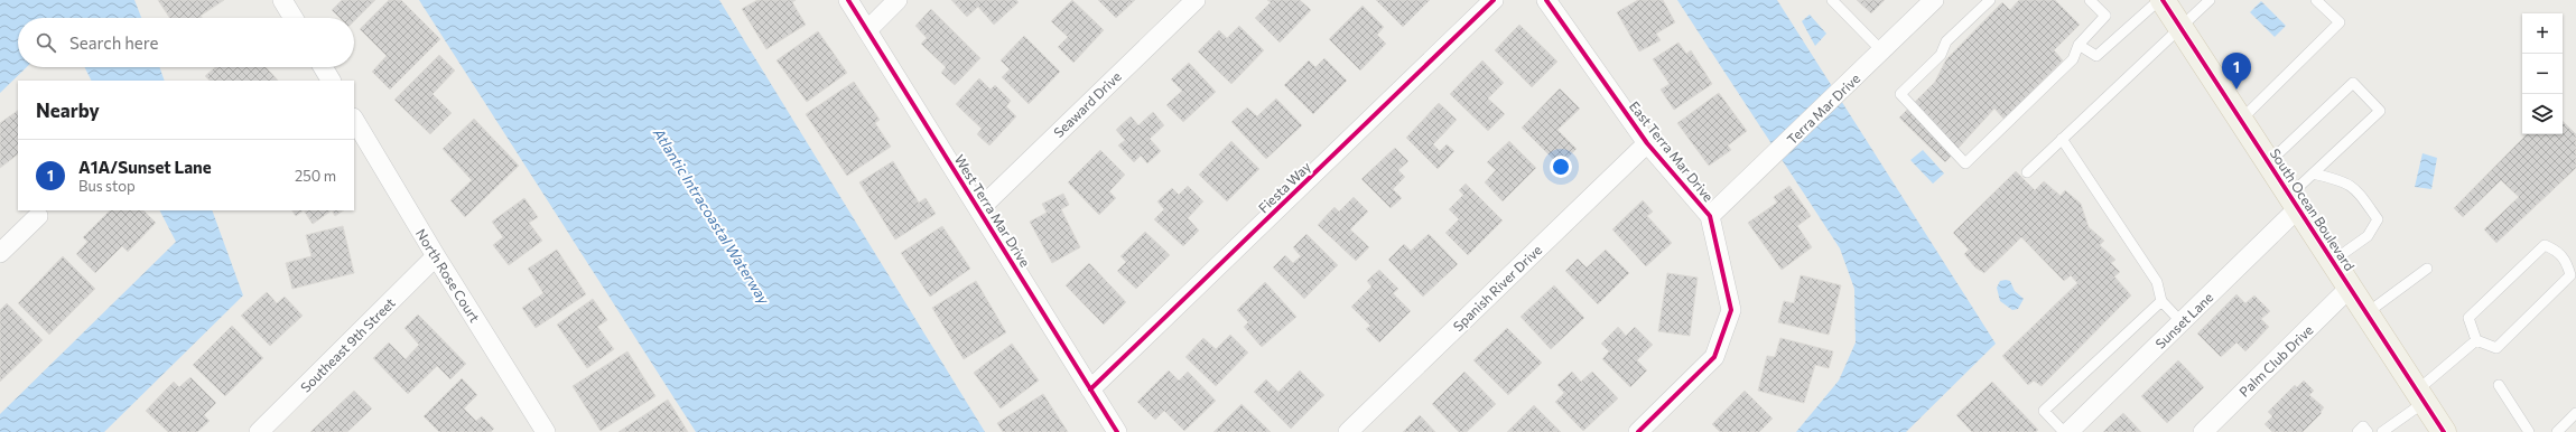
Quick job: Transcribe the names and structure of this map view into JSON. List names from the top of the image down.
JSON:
{
  "streets": {
    "main road": ["South Ocean Boulevard"],
    "street": [
      "Seaward Drive",
      "Terra Mar Drive",
      "East Terra Mar Drive",
      "Fiesta Way",
      "West Terra Mar Drive",
      "North Rose Court",
      "Spanish River Drive",
      "Sunset Lane",
      "Southeast 9th Street",
      "Palm Club Drive"
    ]
  },
  "crossings": [
    ["Seaward Drive", "West Terra Mar Drive"],
    ["Terra Mar Drive", "East Terra Mar Drive"],
    ["East Terra Mar Drive", "Spanish River Drive"],
    ["Fiesta Way", "West Terra Mar Drive"],
    ["South Ocean Boulevard", "Sunset Lane"],
    ["South Ocean Boulevard", "Palm Club Drive"],
    ["North Rose Court", "Southeast 9th Street"]
  ],
  "water": ["Atlantic Intracoastal Waterway"],
  "page": {
    "map_buttons": ["+", "−"],
    "search": "Search here",
    "pins": "1",
    "heading": "Nearby",
    "list": [
      {
        "mark": "1",
        "name": "A1A/Sunset Lane",
        "note": "Bus stop",
        "value": "250 m"
      }
    ]
  }
}
